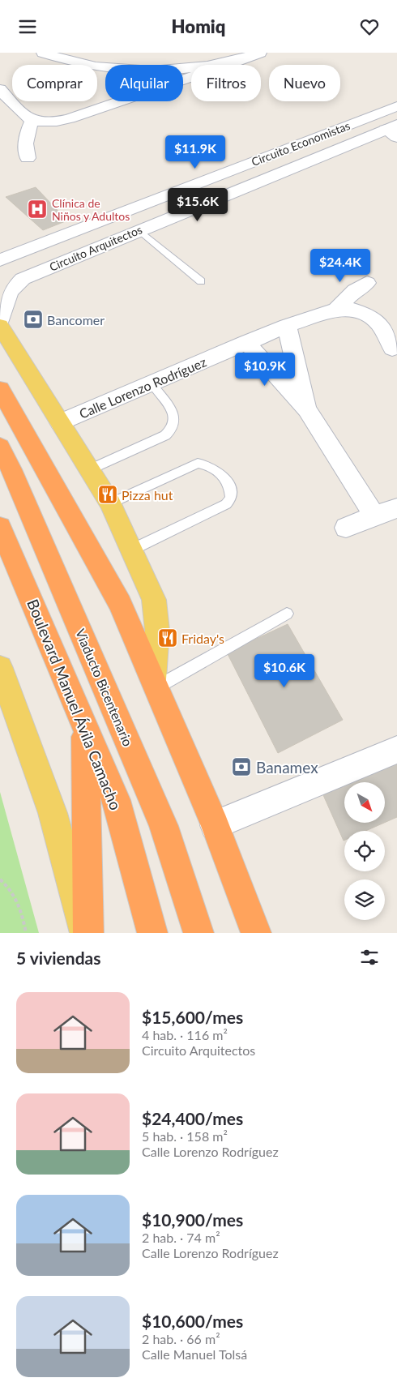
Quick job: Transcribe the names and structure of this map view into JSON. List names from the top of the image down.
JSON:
{
  "streets": {
    "highway": ["Viaducto Bicentenario", "Boulevard Manuel Ávila Camacho"],
    "street": ["Circuito Economistas", "Circuito Arquitectos", "Calle Lorenzo Rodríguez"]
  },
  "places": {
    "hospital": ["Clínica de Niños y Adultos"],
    "bank": ["Bancomer", "Banamex"],
    "restaurant": ["Pizza hut", "Friday's"]
  },
  "north": "bottom right",
  "page": {
    "header": "Homiq",
    "chip": [
      "Comprar",
      "Alquilar",
      "Filtros",
      "Nuevo"
    ],
    "price": [
      "$11.9K",
      "$15.6K",
      "$24.4K",
      "$10.9K",
      "$10.6K"
    ],
    "heading": "5 viviendas",
    "list": [
      {
        "name": "$15,600/mes",
        "note": "4 hab. · 116 m² · Circuito Arquitectos"
      },
      {
        "name": "$24,400/mes",
        "note": "5 hab. · 158 m² · Calle Lorenzo Rodríguez"
      },
      {
        "name": "$10,900/mes",
        "note": "2 hab. · 74 m² · Calle Lorenzo Rodríguez"
      },
      {
        "name": "$10,600/mes",
        "note": "2 hab. · 66 m² · Calle Manuel Tolsá"
      }
    ]
  }
}
